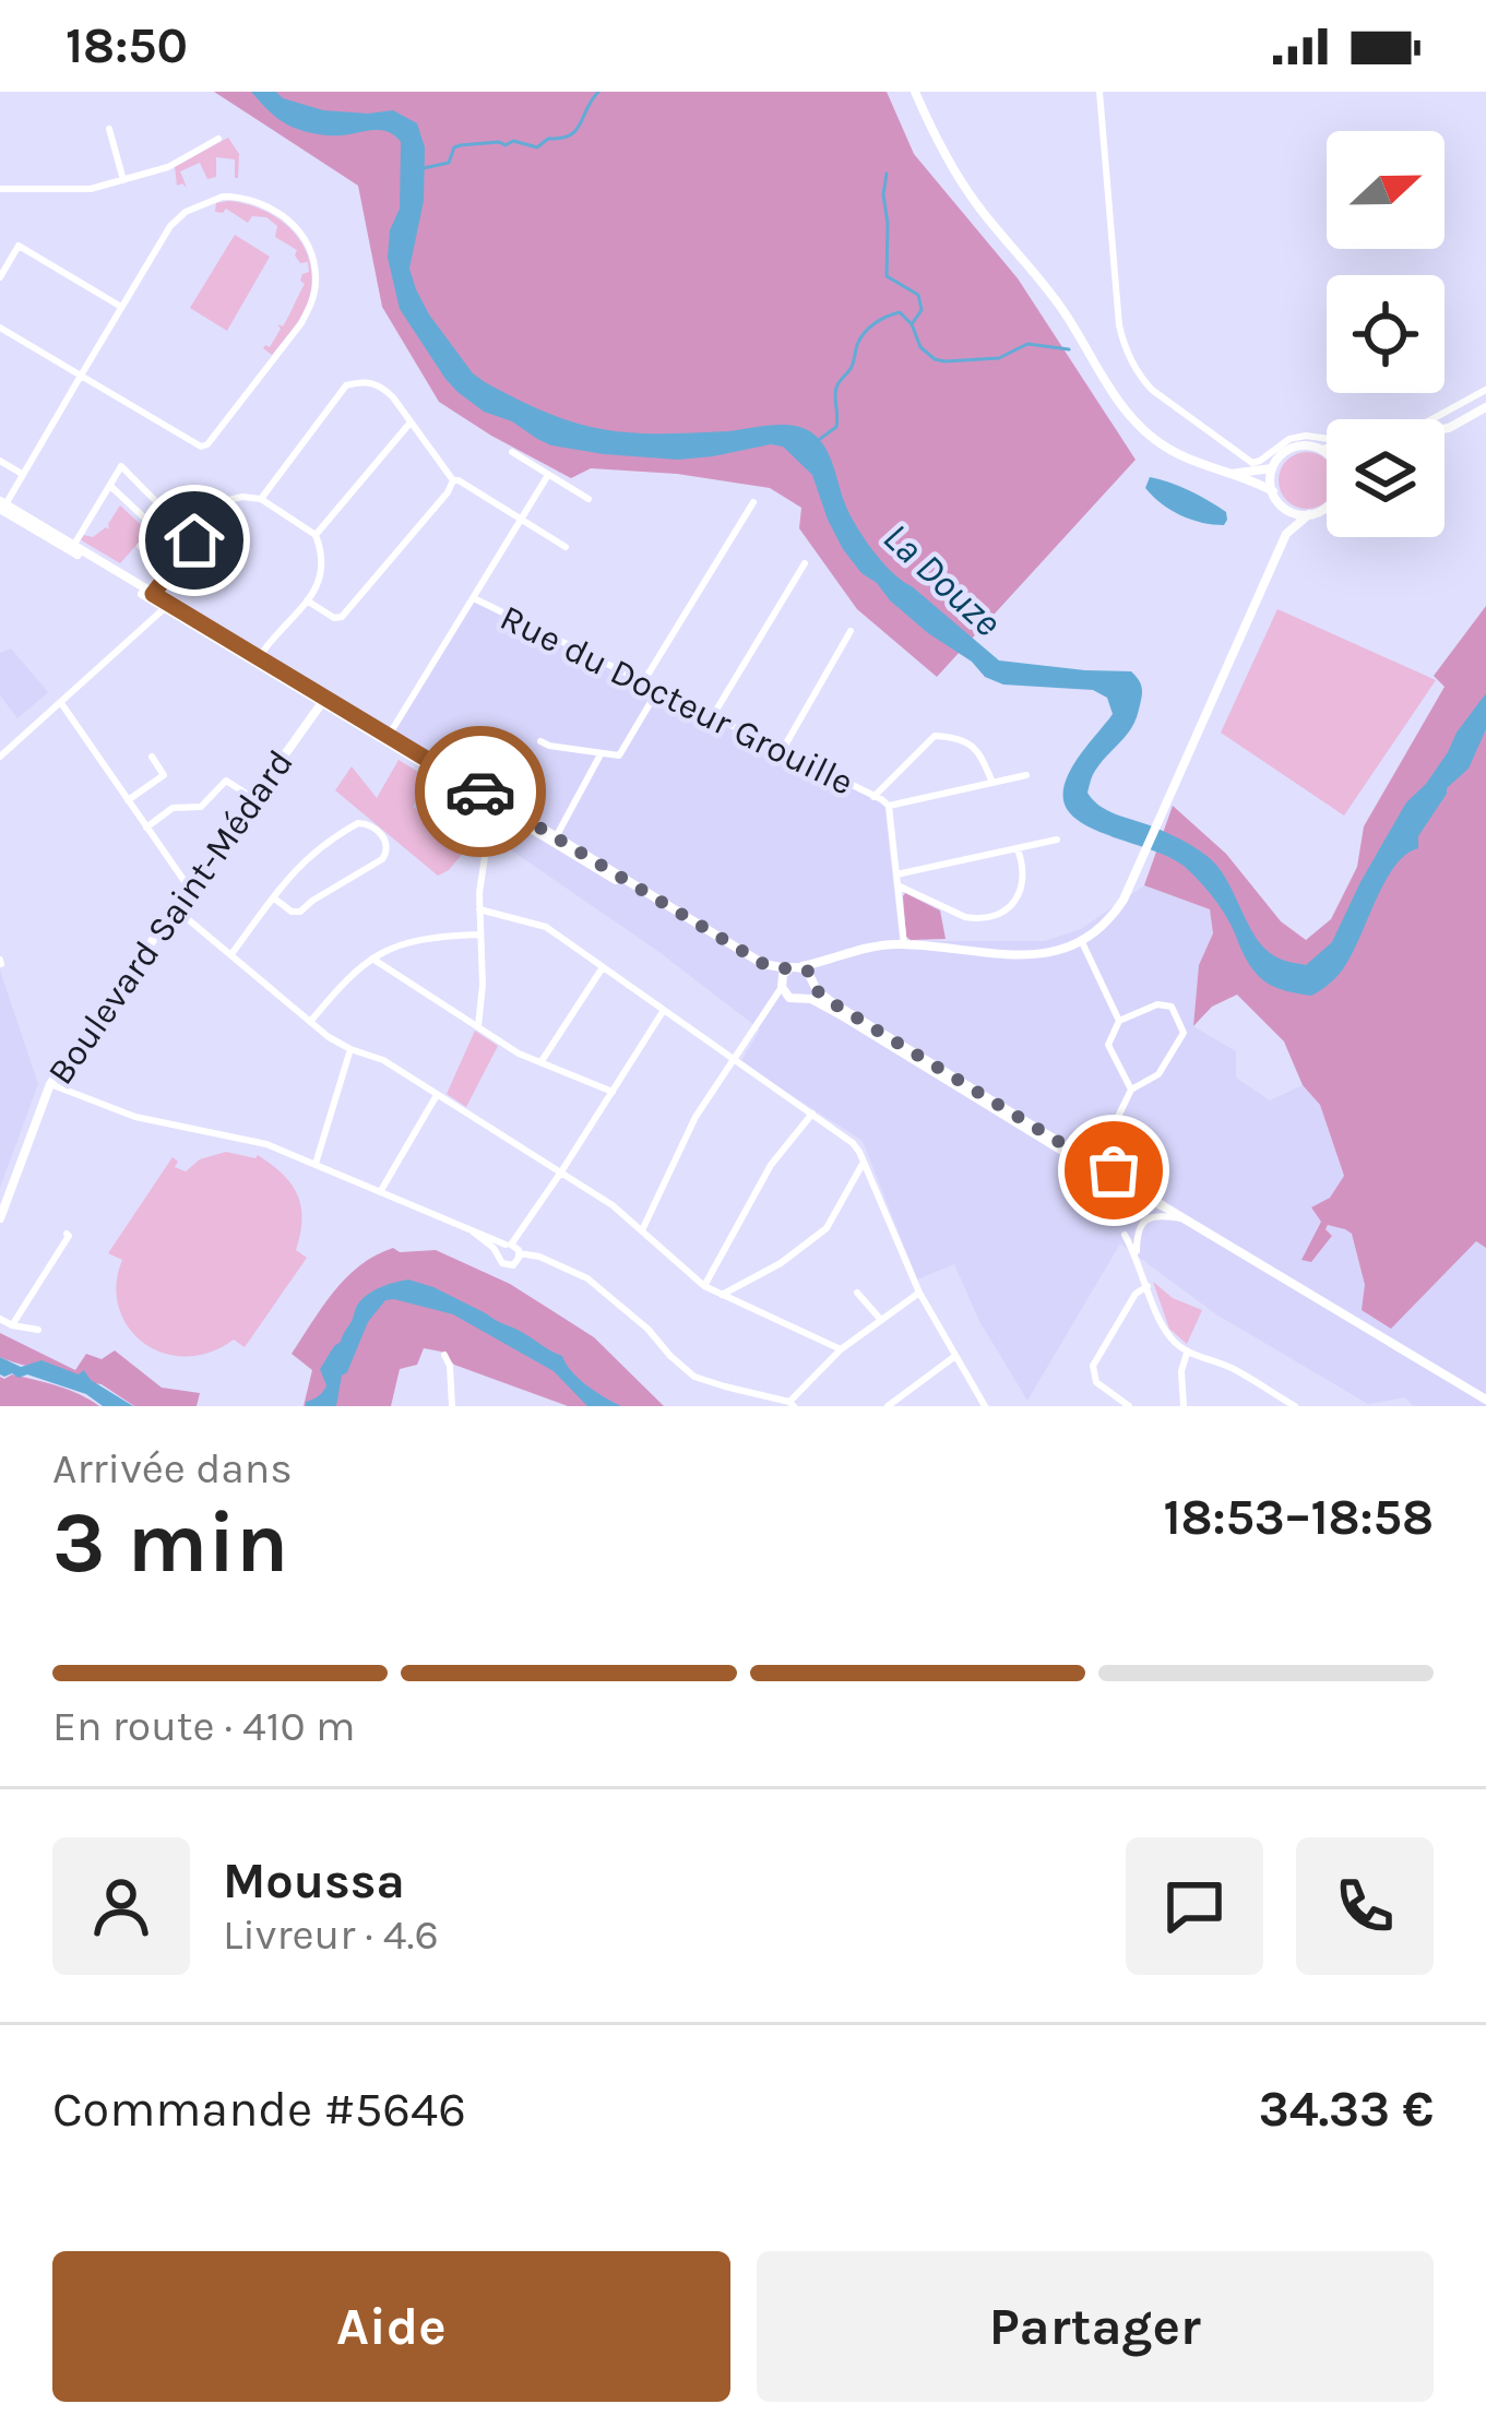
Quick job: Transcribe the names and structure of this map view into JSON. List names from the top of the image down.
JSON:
{
  "streets": {
    "main road": ["Boulevard Saint-Médard"],
    "street": ["Rue du Docteur Grouille"]
  },
  "water": ["La Douze"],
  "north": "right",
  "page": {
    "status": "18:50",
    "heading": ["3 min", "Arrivée dans", "18:53–18:58"],
    "panel": [
      "Moussa",
      "Livreur · 4.6",
      "Commande #5646",
      "34.33 €"
    ],
    "bar": "En route · 410 m",
    "buttons": ["Aide", "Partager"]
  }
}
